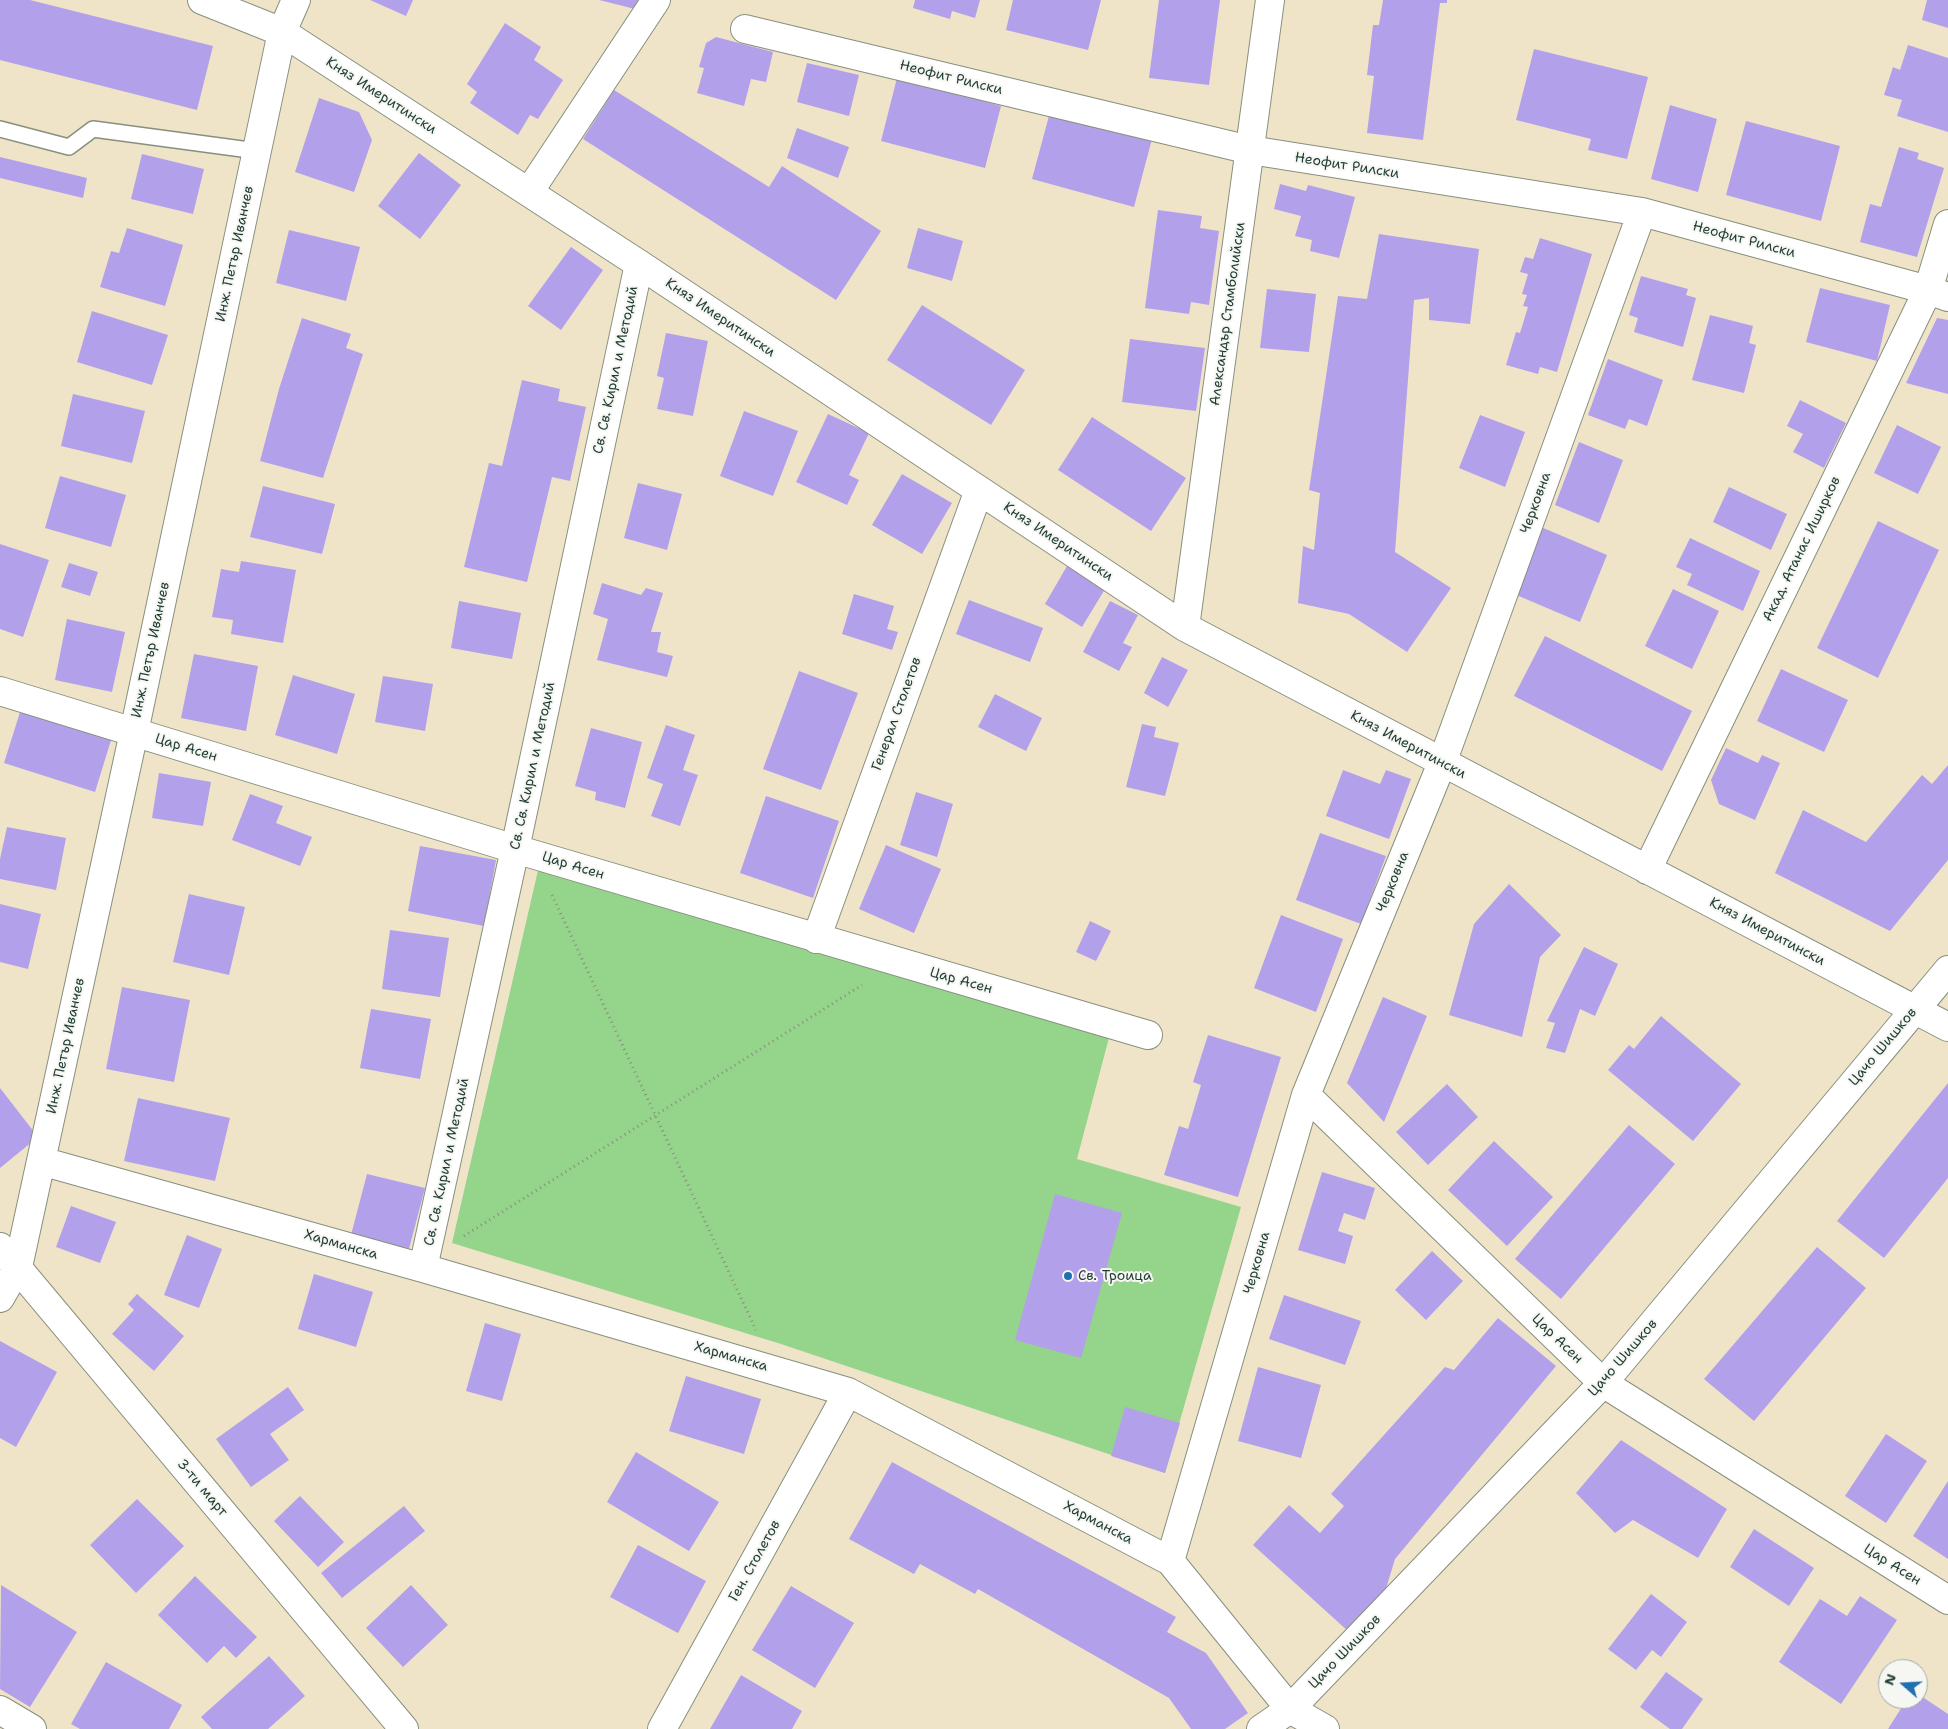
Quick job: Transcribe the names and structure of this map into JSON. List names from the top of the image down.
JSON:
{
  "streets": {
    "street": [
      "Неофит Рилски",
      "Княз Имеритински",
      "Инж. Петър Иванчев",
      "Александър Стамболийски",
      "Св. Св. Кирил и Методий",
      "Черковна",
      "Акад. Атанас Иширков",
      "Генерал Столетов",
      "Цар Асен",
      "Цачо Шишков",
      "Харманска",
      "3-ти март",
      "Ген. Столетов"
    ]
  },
  "crossings": [
    ["Неофит Рилски", "Александър Стамболийски"],
    ["Неофит Рилски", "Черковна"],
    ["Неофит Рилски", "Акад. Атанас Иширков"],
    ["Княз Имеритински", "Инж. Петър Иванчев"],
    ["Княз Имеритински", "Александър Стамболийски"],
    ["Княз Имеритински", "Св. Св. Кирил и Методий"],
    ["Княз Имеритински", "Черковна"],
    ["Княз Имеритински", "Акад. Атанас Иширков"],
    ["Княз Имеритински", "Генерал Столетов"],
    ["Княз Имеритински", "Цачо Шишков"],
    ["Инж. Петър Иванчев", "Цар Асен"],
    ["Инж. Петър Иванчев", "Харманска"],
    ["Инж. Петър Иванчев", "3-ти март"],
    ["Св. Св. Кирил и Методий", "Цар Асен"],
    ["Св. Св. Кирил и Методий", "Харманска"],
    ["Черковна", "Цар Асен"],
    ["Черковна", "Харманска"],
    ["Генерал Столетов", "Цар Асен"],
    ["Цар Асен", "Цачо Шишков"],
    ["Цачо Шишков", "Харманска"],
    ["Харманска", "Ген. Столетов"]
  ],
  "places": ["Св. Троица"],
  "north": "left"
}
